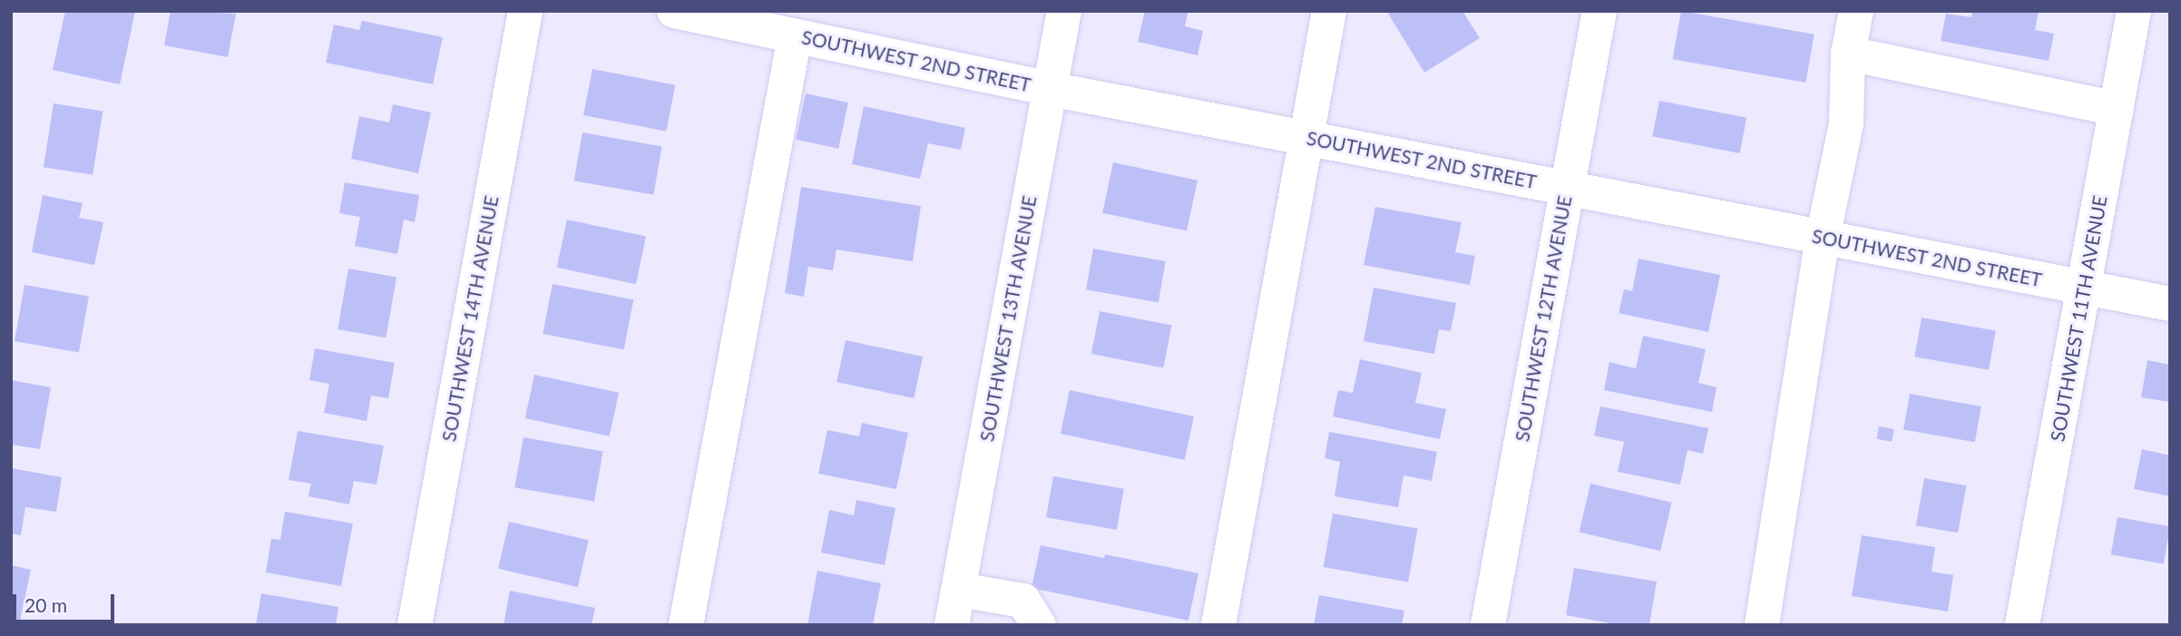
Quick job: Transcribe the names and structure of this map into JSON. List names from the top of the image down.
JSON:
{
  "streets": {
    "street": [
      "SOUTHWEST 2ND STREET",
      "SOUTHWEST 14TH AVENUE",
      "SOUTHWEST 13TH AVENUE",
      "SOUTHWEST 12TH AVENUE",
      "SOUTHWEST 11TH AVENUE"
    ]
  },
  "crossings": [
    ["SOUTHWEST 2ND STREET", "SOUTHWEST 13TH AVENUE"],
    ["SOUTHWEST 2ND STREET", "SOUTHWEST 12TH AVENUE"],
    ["SOUTHWEST 2ND STREET", "SOUTHWEST 11TH AVENUE"]
  ],
  "scale_bar": "20 m"
}
